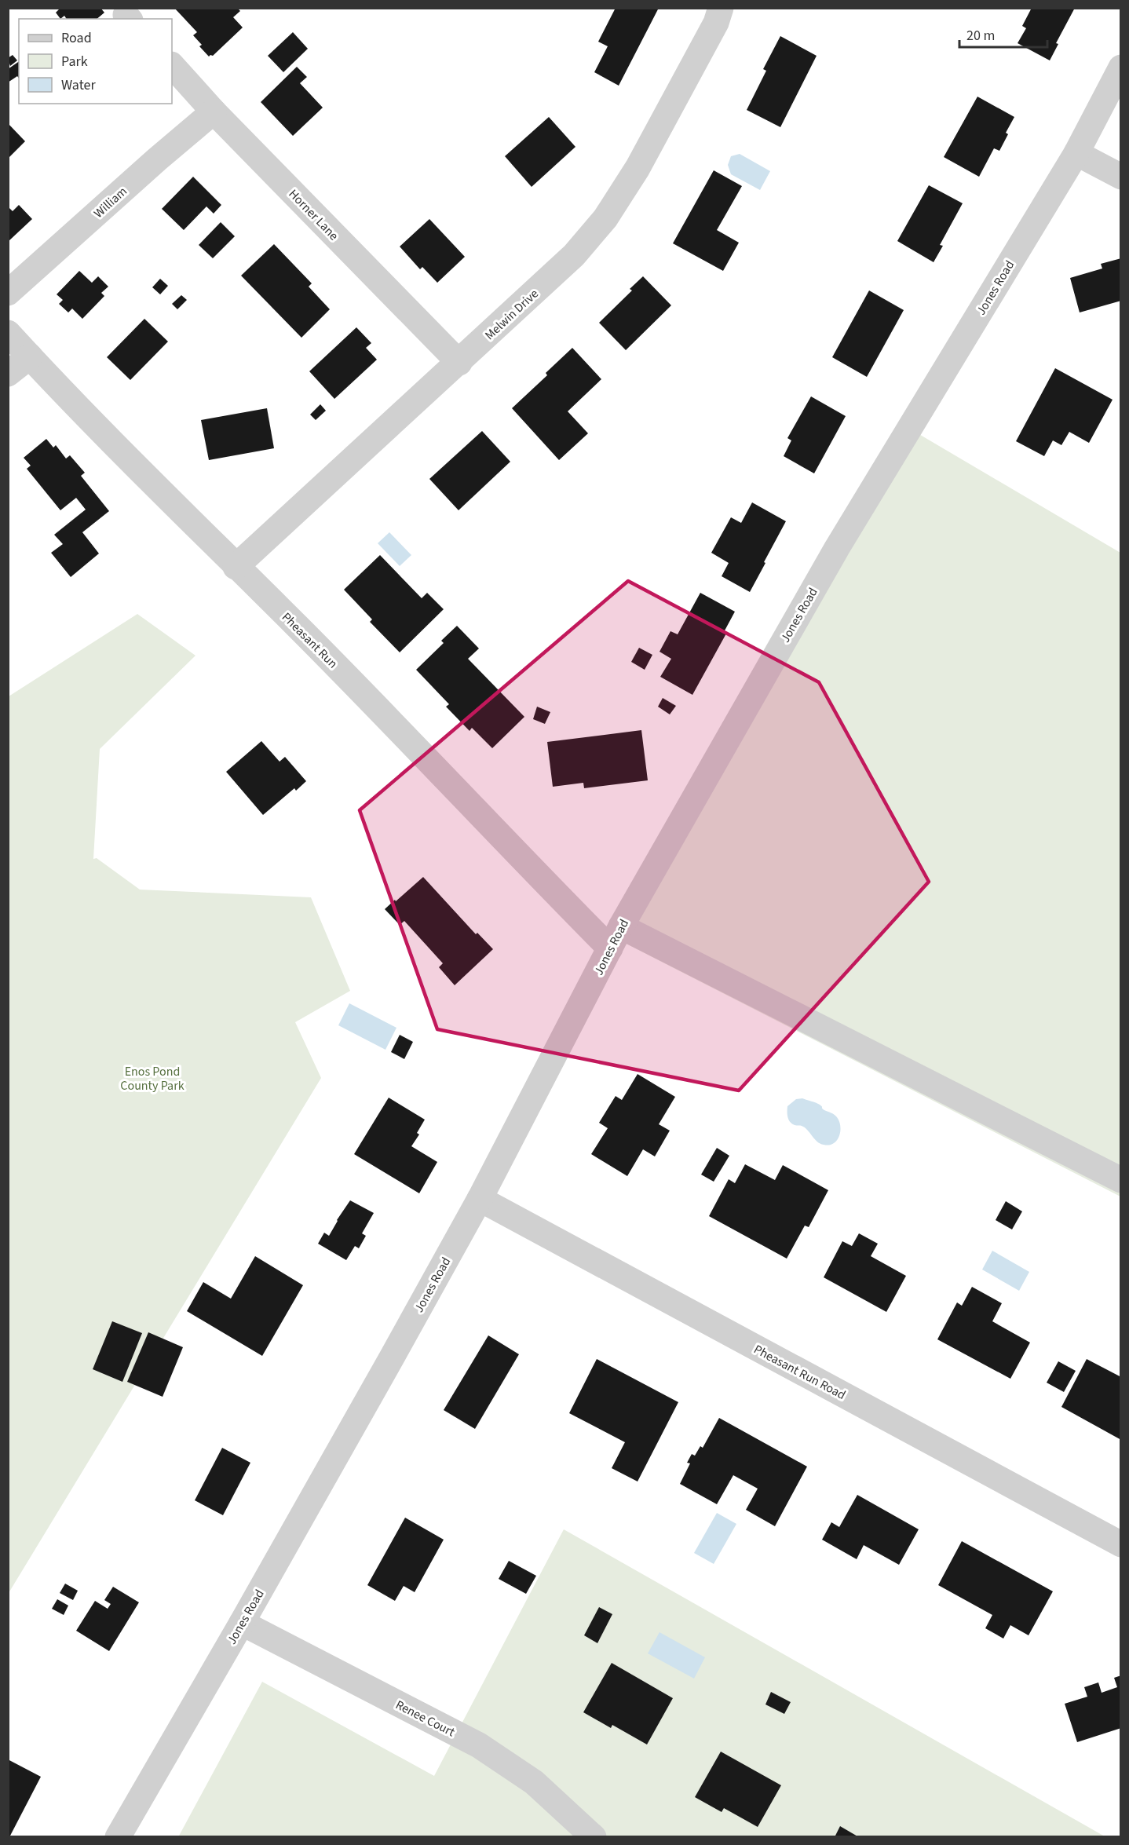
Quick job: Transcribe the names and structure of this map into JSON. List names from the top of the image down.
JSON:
{
  "streets": {
    "street": [
      "William",
      "Horner Lane",
      "Jones Road",
      "Melwin Drive",
      "Pheasant Run",
      "Pheasant Run Road",
      "Renee Court"
    ]
  },
  "crossings": [
    ["William", "Horner Lane"],
    ["Horner Lane", "Melwin Drive"],
    ["Jones Road", "Pheasant Run"],
    ["Jones Road", "Pheasant Run Road"],
    ["Jones Road", "Renee Court"],
    ["Melwin Drive", "Pheasant Run"]
  ],
  "parks": ["Enos Pond County Park"],
  "legend": ["Road", "Park", "Water"],
  "scale_bar": "20 m"
}
